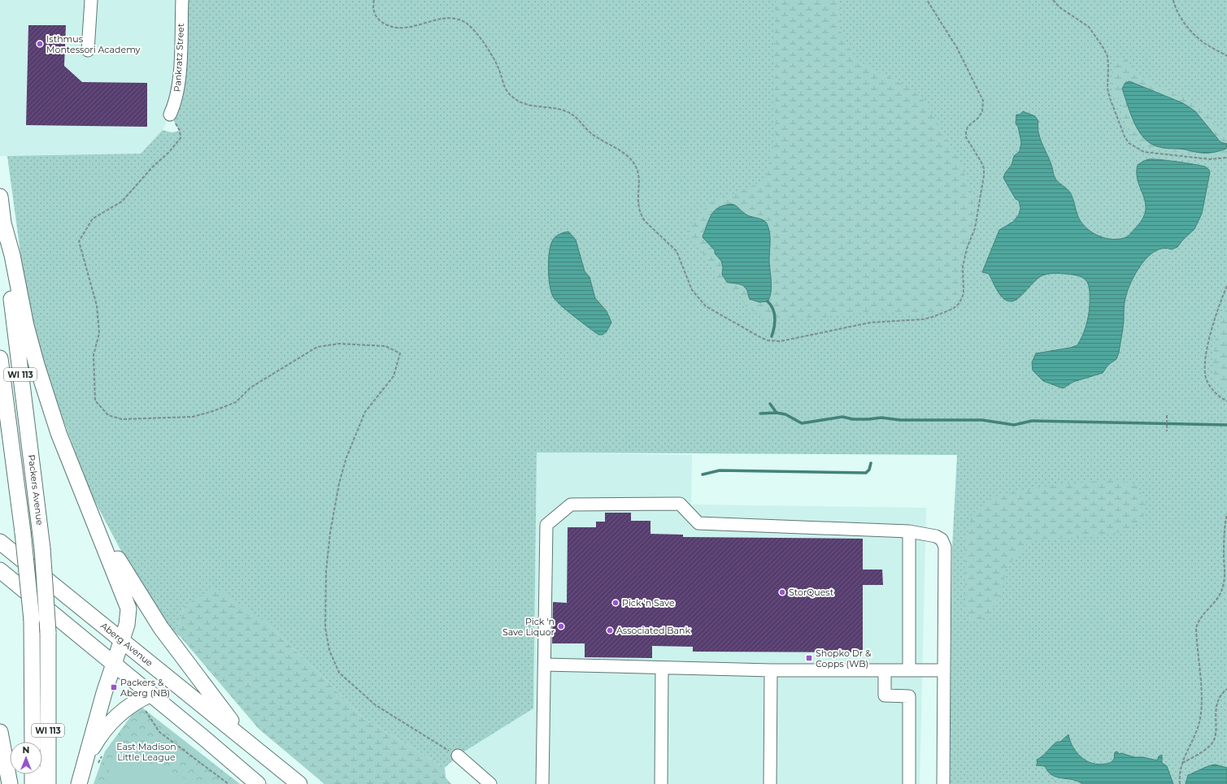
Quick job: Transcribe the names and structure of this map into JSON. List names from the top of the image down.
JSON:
{
  "streets": {
    "main road": ["WI 113", "Packers Avenue", "Aberg Avenue"],
    "street": ["Pankratz Street"]
  },
  "parks": ["East Madison Little League"],
  "places": {
    "other": [
      "Isthmus Montessori Academy",
      "StorQuest",
      "Pick 'n Save",
      "Pick 'n Save Liquor",
      "Associated Bank"
    ],
    "transit": ["Shopko Dr & Copps (WB)", "Packers & Aberg (NB)"]
  },
  "north": "top"
}
